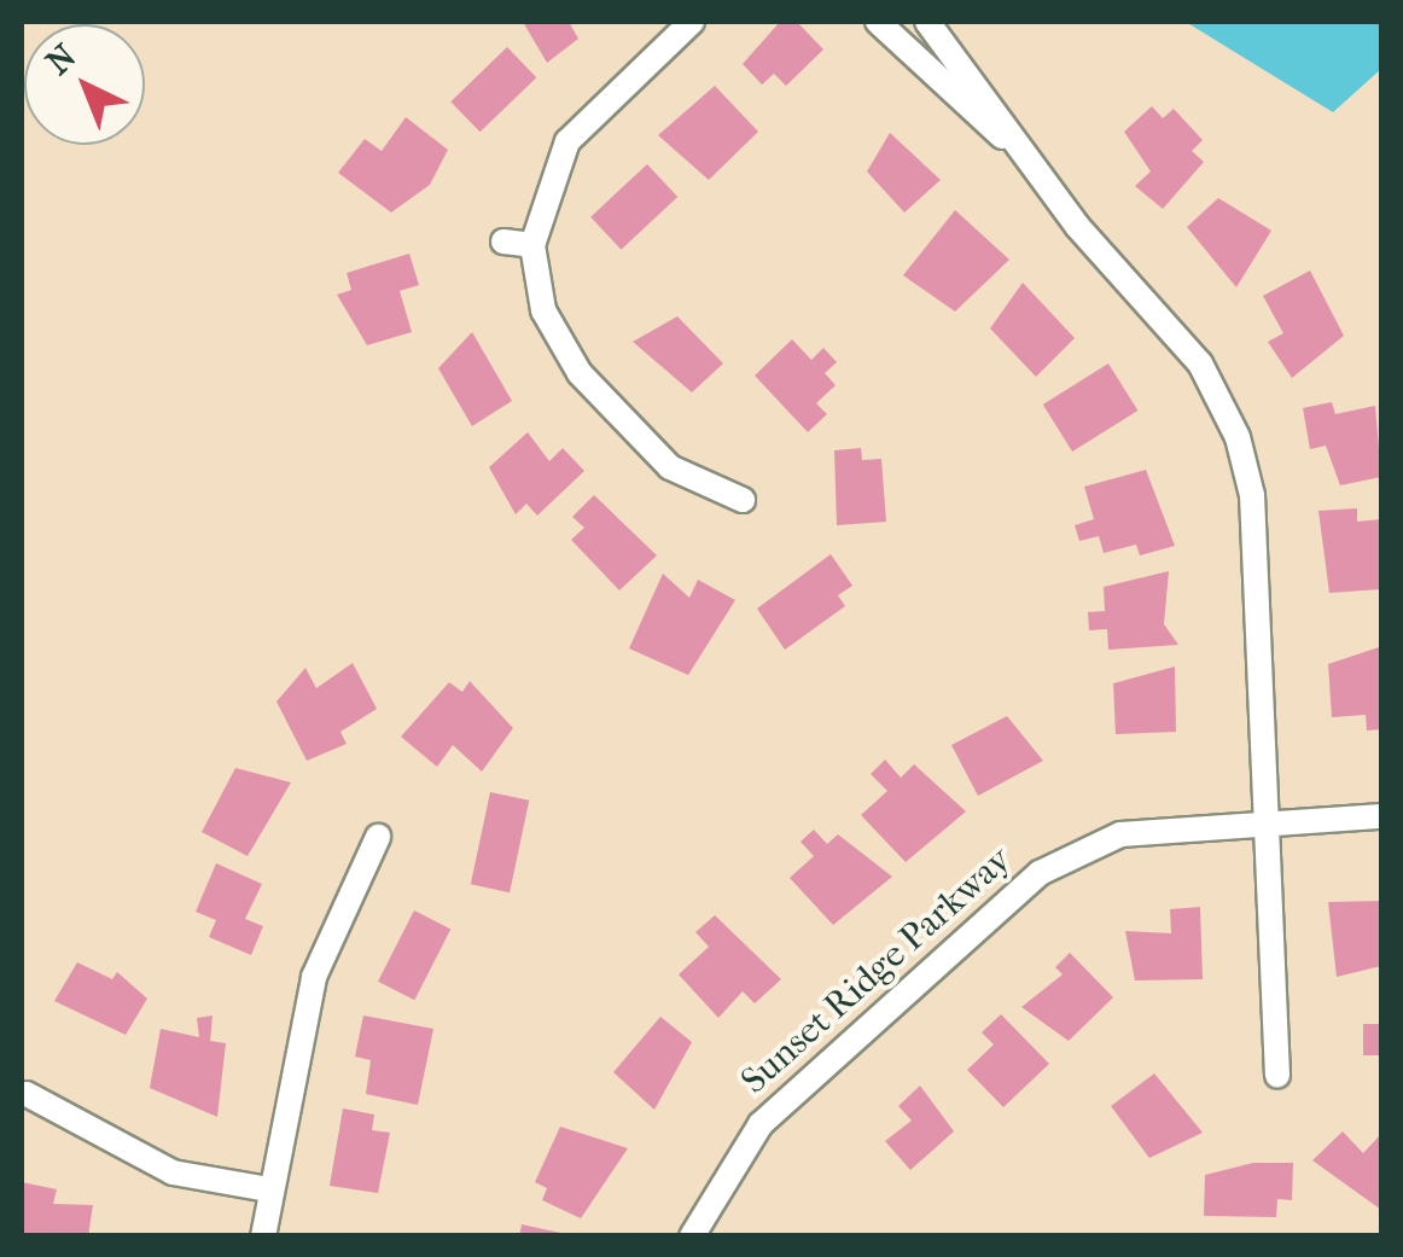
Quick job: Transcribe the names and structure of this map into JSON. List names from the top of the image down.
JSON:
{
  "streets": {
    "street": ["Sunset Ridge Parkway"]
  },
  "north": "top left"
}
